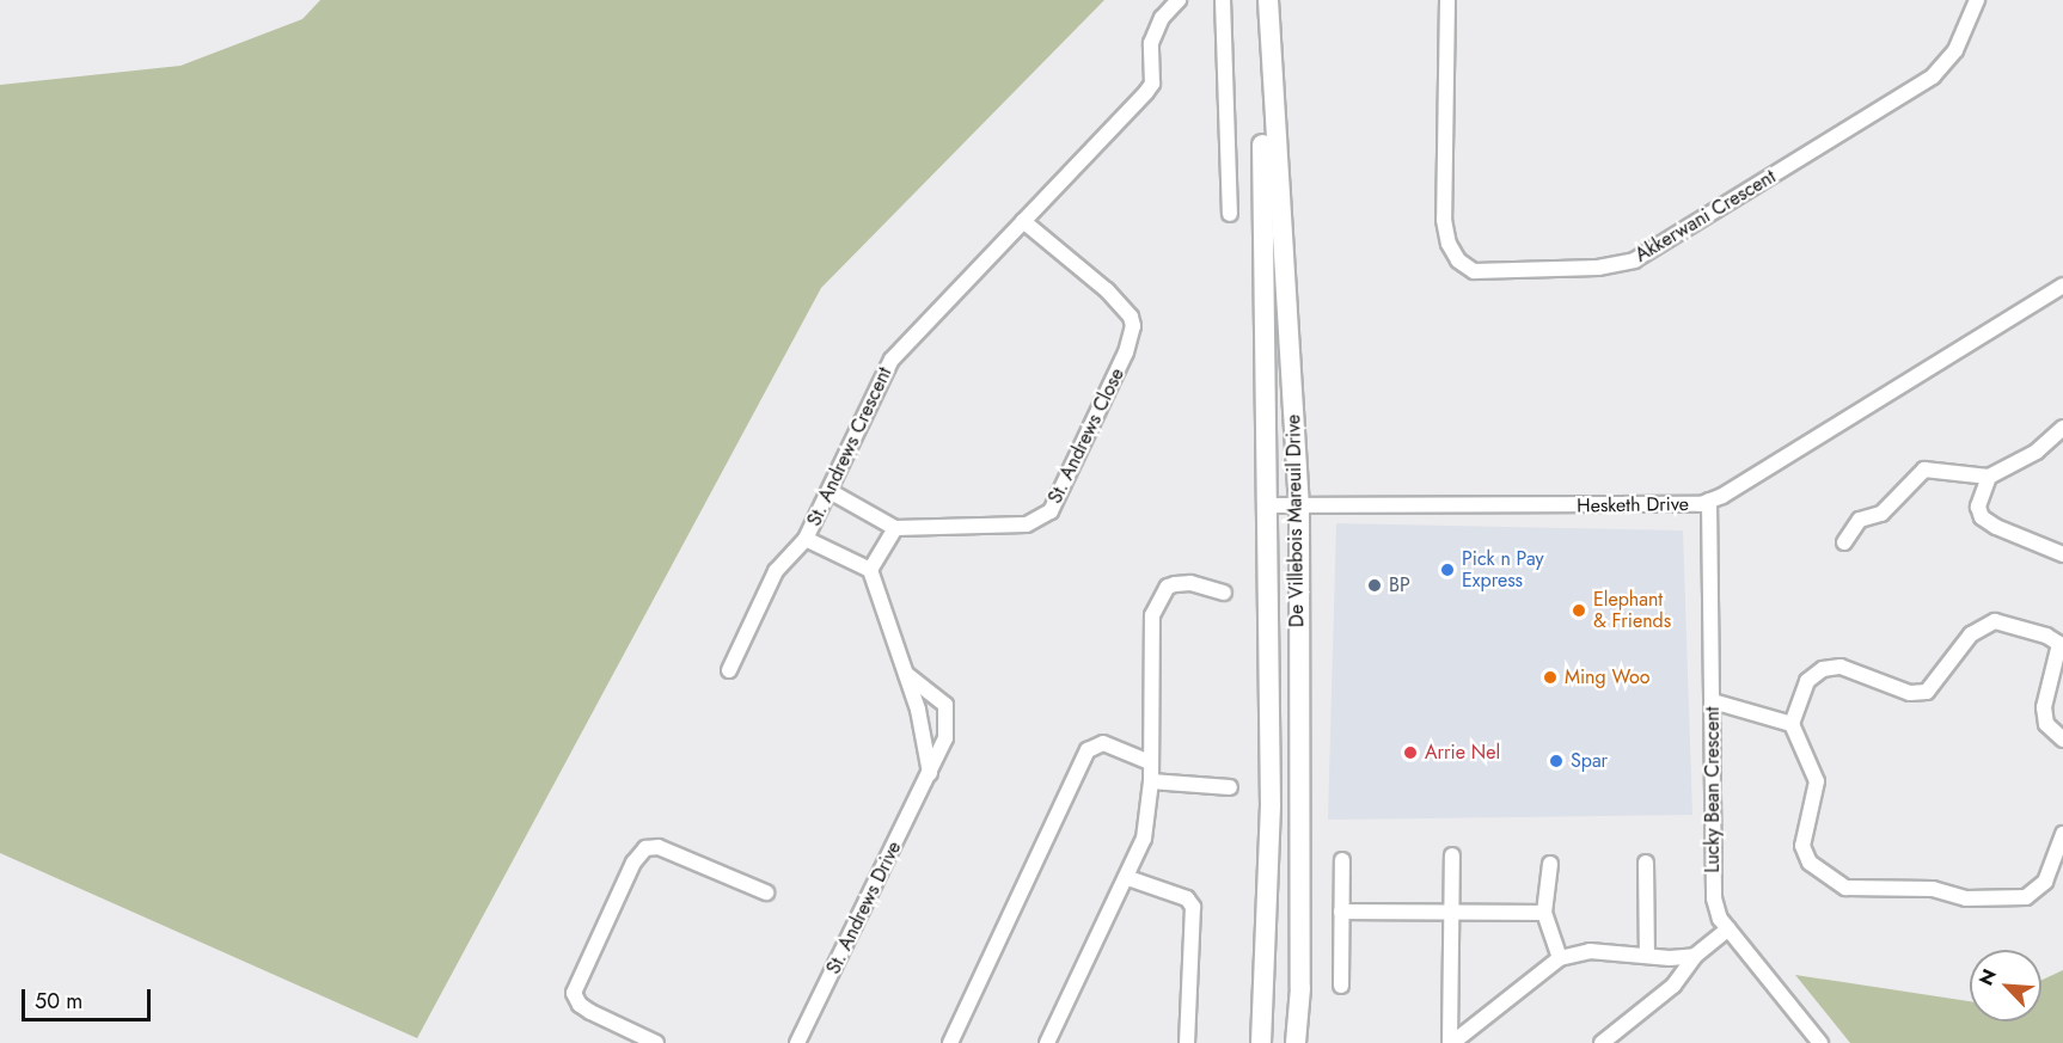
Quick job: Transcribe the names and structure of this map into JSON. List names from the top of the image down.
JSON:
{
  "streets": {
    "main road": ["De Villebois Mareuil Drive"],
    "street": [
      "Akkerwani Crescent",
      "St. Andrews Close",
      "St. Andrews Crescent",
      "Hesketh Drive",
      "Lucky Bean Crescent",
      "St. Andrews Drive"
    ]
  },
  "crossings": [
    ["St. Andrews Close", "St. Andrews Crescent"],
    ["Hesketh Drive", "De Villebois Mareuil Drive"],
    ["Hesketh Drive", "Lucky Bean Crescent"]
  ],
  "places": [
    "Pick n Pay Express",
    "BP",
    "Elephant & Friends",
    "Ming Woo",
    "Arrie Nel",
    "Spar"
  ],
  "scale_bar": "50 m",
  "north": "top left"
}
